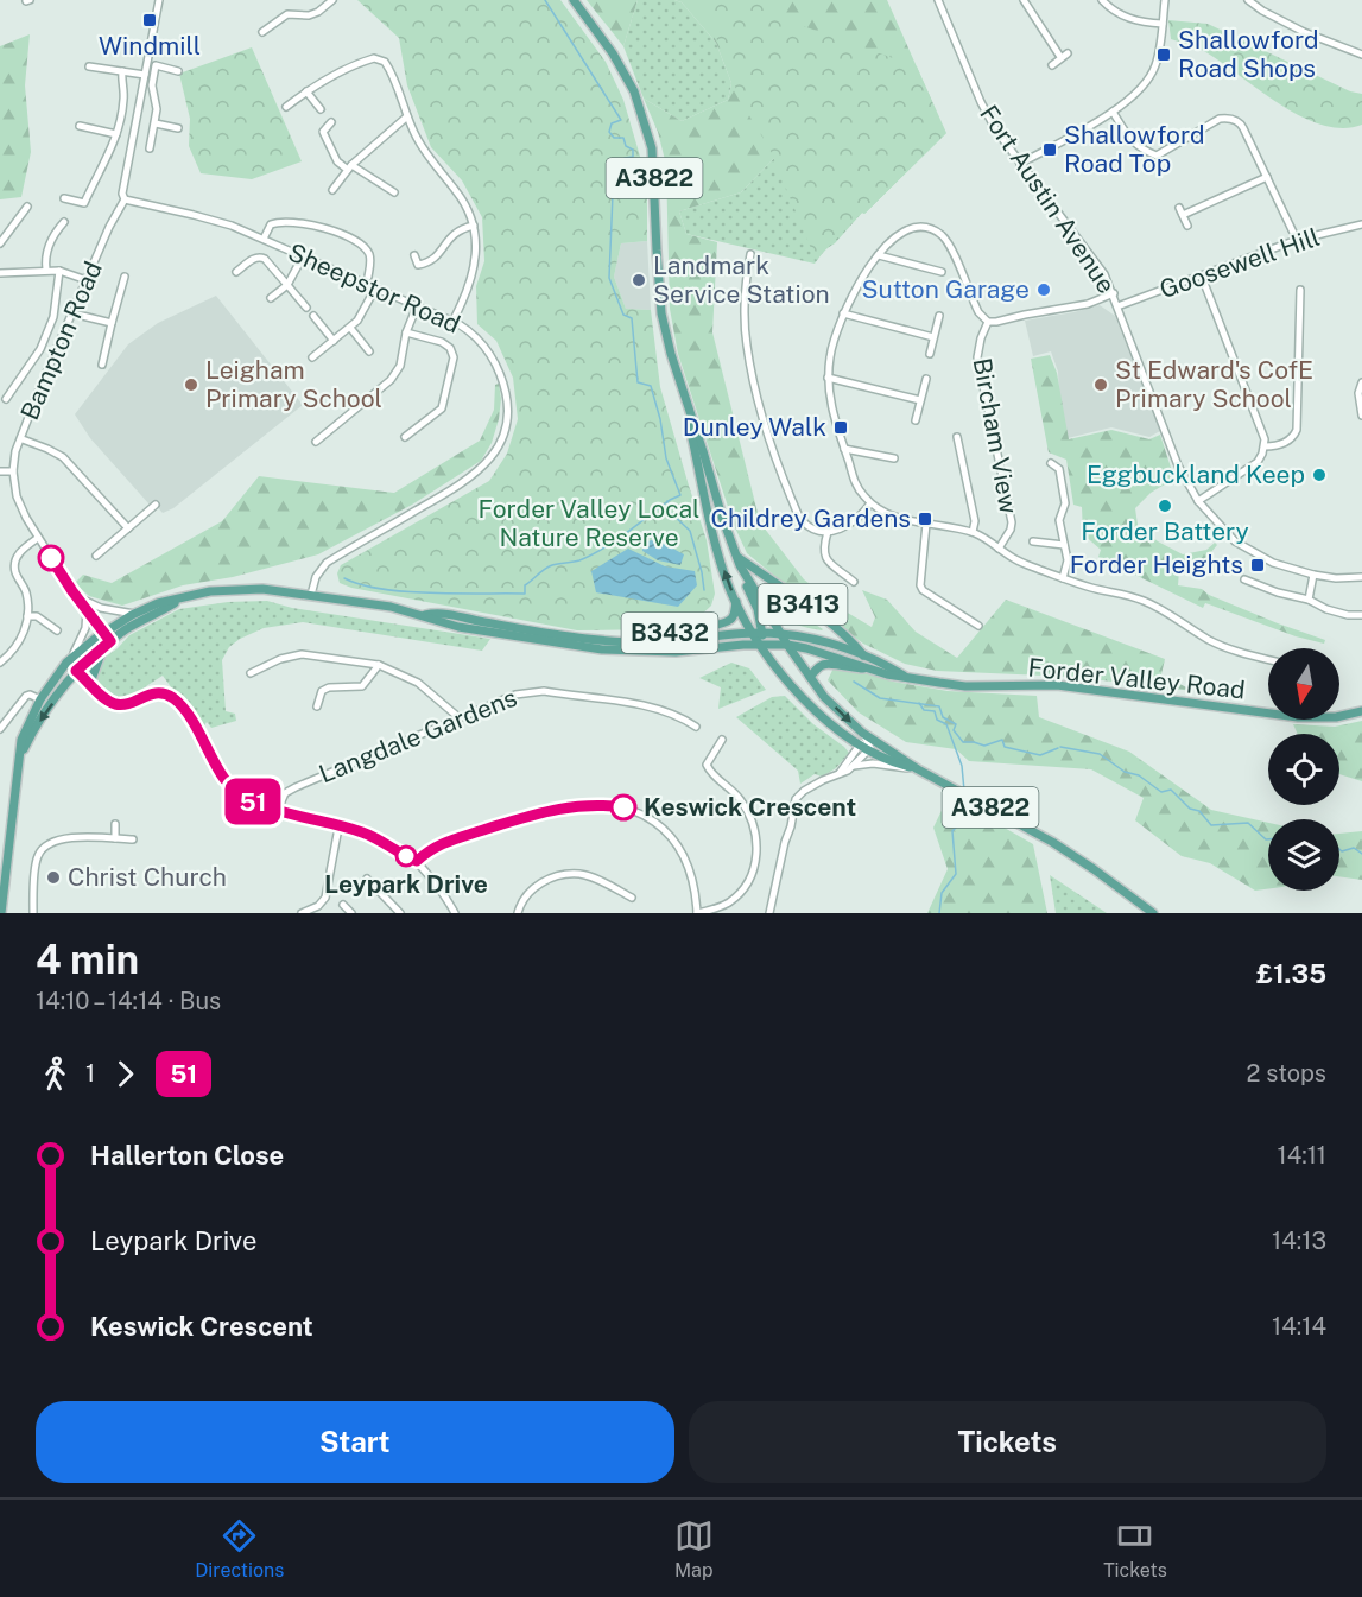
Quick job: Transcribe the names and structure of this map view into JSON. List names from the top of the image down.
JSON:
{
  "streets": {
    "main road": [
      "A3822",
      "B3413",
      "B3432",
      "Forder Valley Road"
    ],
    "street": [
      "Fort Austin Avenue",
      "Goosewell Hill",
      "Sheepstor Road",
      "Bampton Road",
      "Bircham View",
      "Langdale Gardens"
    ]
  },
  "crossings": [
    ["A3822", "B3413"],
    ["A3822", "B3432"],
    ["A3822", "Forder Valley Road"],
    ["Fort Austin Avenue", "Goosewell Hill"],
    ["Sheepstor Road", "Bampton Road"],
    ["Sheepstor Road", "B3432"],
    ["Bampton Road", "B3432"],
    ["B3413", "B3432"],
    ["B3413", "Forder Valley Road"]
  ],
  "parks": ["Forder Valley Local Nature Reserve"],
  "places": {
    "transit": [
      "Windmill",
      "Shallowford Road Shops",
      "Shallowford Road Top",
      "Dunley Walk",
      "Childrey Gardens",
      "Forder Heights"
    ],
    "other": [
      "Landmark Service Station",
      "Sutton Garage",
      "Leigham Primary School",
      "St Edward's CofE Primary School",
      "Eggbuckland Keep",
      "Forder Battery",
      "Keswick Crescent",
      "Leypark Drive",
      "Christ Church"
    ]
  },
  "lines": ["bus line 51"],
  "north": "bottom",
  "page": {
    "on_map": "51",
    "heading": ["4 min", "14:10 – 14:14 · Bus", "£1.35"],
    "legs": ["1", "51", "2 stops"],
    "list": [
      {
        "name": "Hallerton Close",
        "value": "14:11"
      },
      {
        "name": "Leypark Drive",
        "value": "14:13"
      },
      {
        "name": "Keswick Crescent",
        "value": "14:14"
      }
    ],
    "buttons": ["Start", "Tickets"],
    "tabs": ["Directions", "Map", "Tickets"]
  }
}
